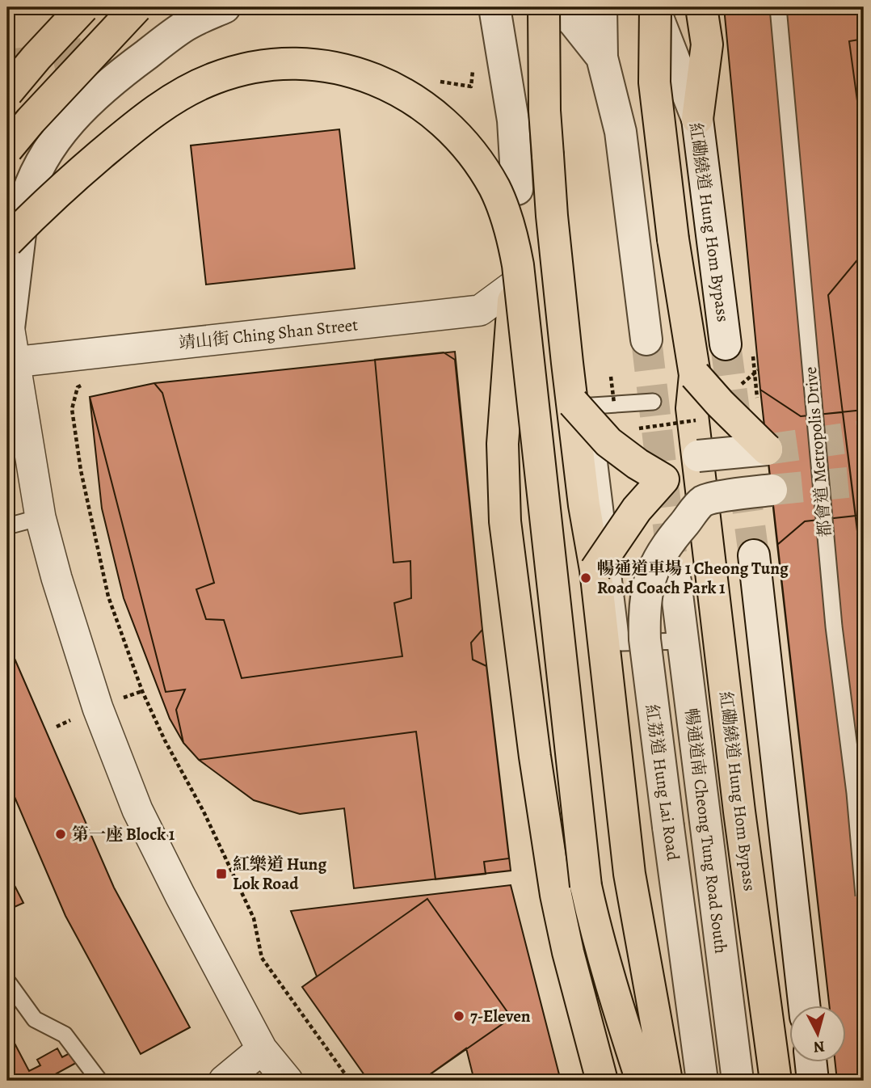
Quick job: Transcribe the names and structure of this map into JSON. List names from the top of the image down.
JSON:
{
  "streets": {
    "main road": ["紅磡繞道 Hung Hom Bypass"],
    "street": ["靖山街 Ching Shan Street", "紅荔道 Hung Lai Road", "暢通道南 Cheong Tung Road South"],
    "lane": ["都會道 Metropolis Drive"]
  },
  "crossings": [
    ["紅磡繞道 Hung Hom Bypass", "紅荔道 Hung Lai Road"]
  ],
  "places": {
    "other": ["暢通道車場 1 Cheong Tung Road Coach Park 1", "第一座 Block 1", "7-Eleven"],
    "transit": ["紅樂道 Hung Lok Road"]
  },
  "north": "bottom"
}
